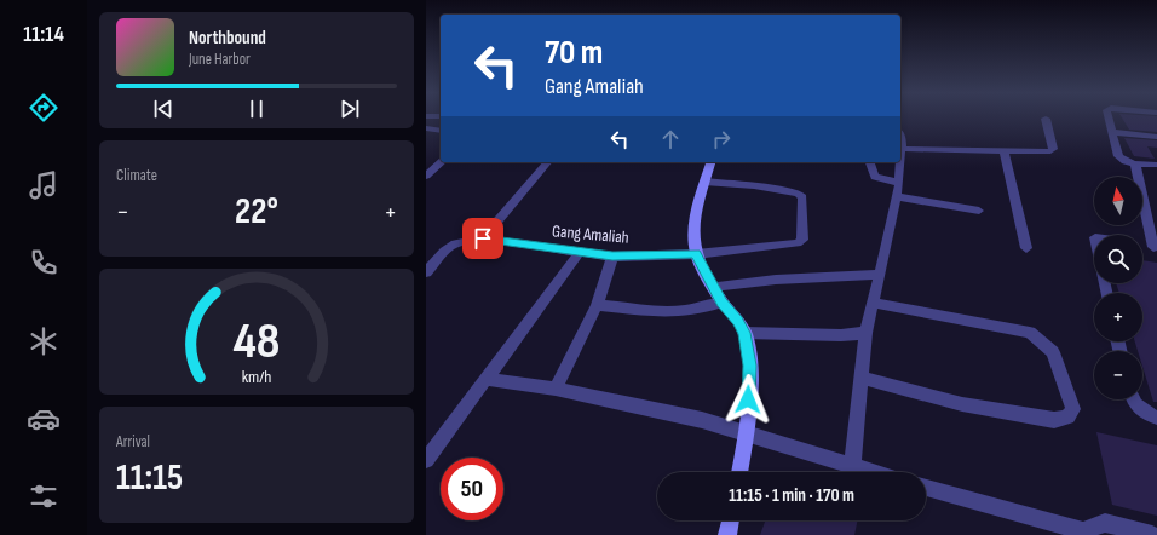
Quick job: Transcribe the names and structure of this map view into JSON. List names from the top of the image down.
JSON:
{
  "streets": {
    "street": ["Gang Amaliah"]
  },
  "north": "top",
  "page": {
    "tabs": "11:14",
    "turn": ["70 m", "Gang Amaliah"],
    "song": ["Northbound", "June Harbor"],
    "tile": [
      "Climate",
      ["Arrival", "11:15"]
    ],
    "map_buttons": ["+", "−"],
    "heat": ["−", "22°", "+"],
    "limit": "50",
    "trip": "11:15 · 1 min · 170 m",
    "gauge": ["48", "km/h"]
  }
}
